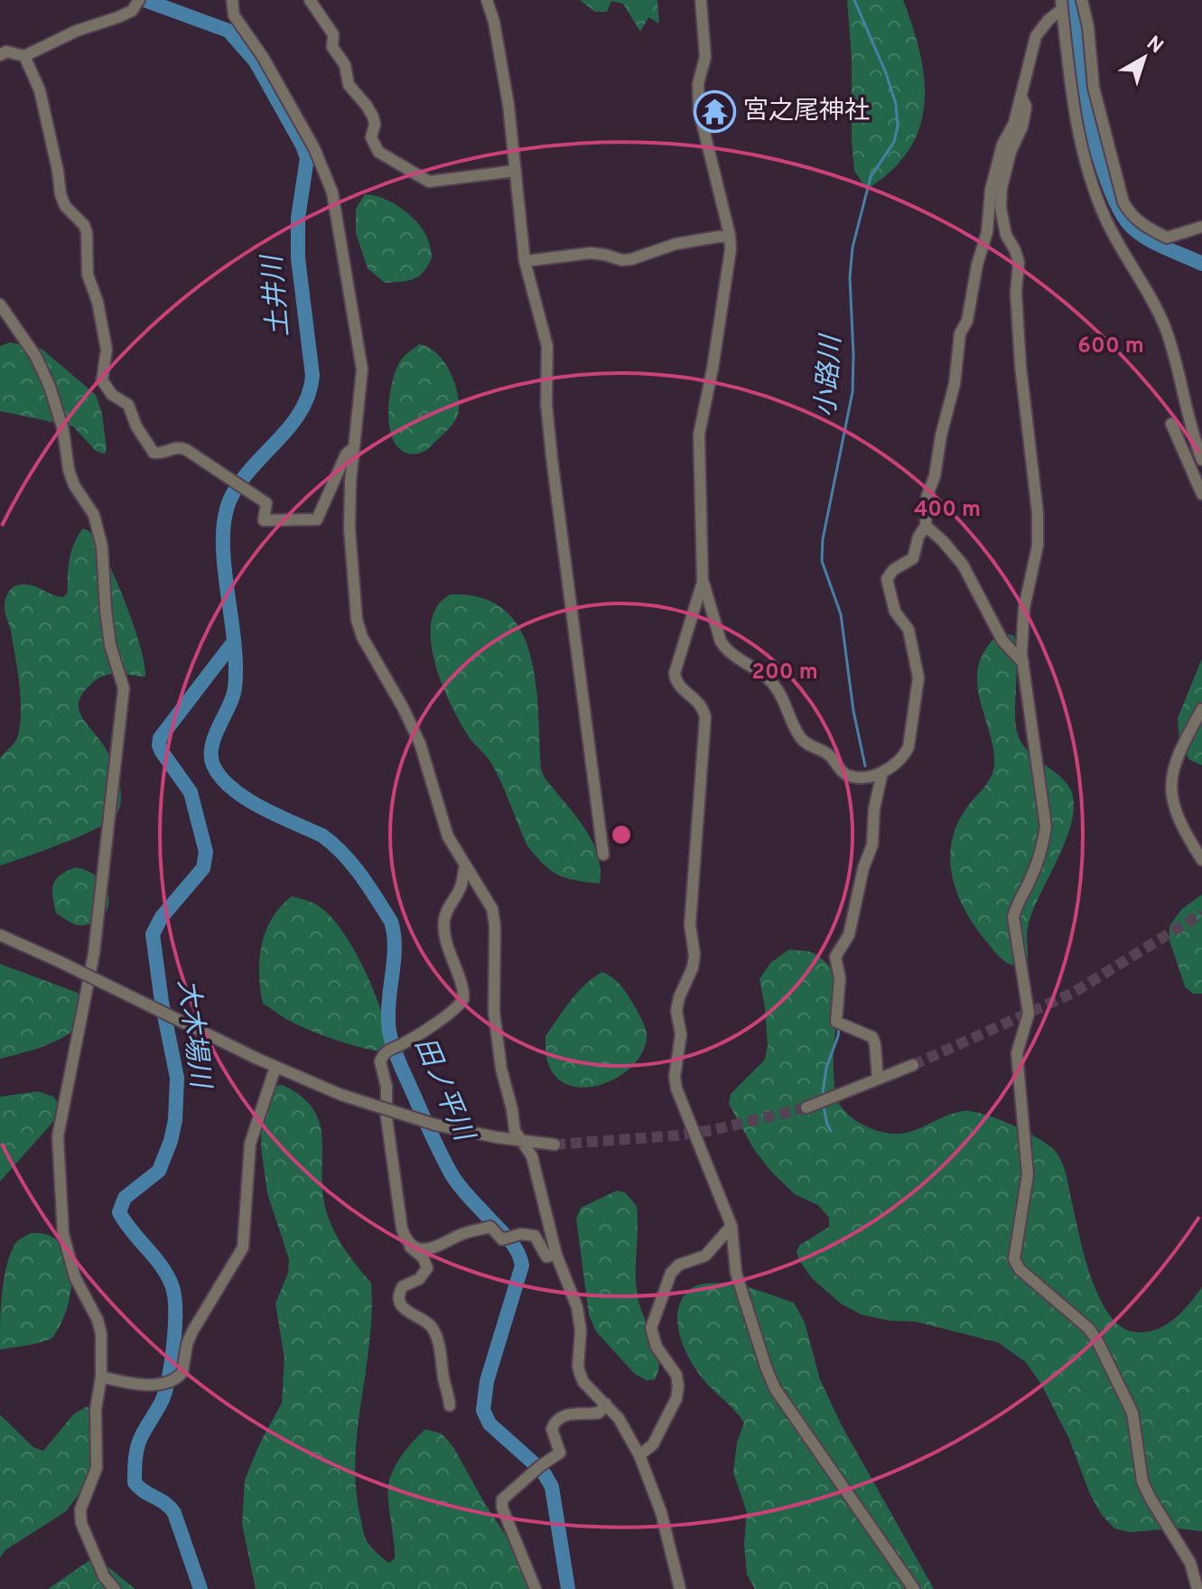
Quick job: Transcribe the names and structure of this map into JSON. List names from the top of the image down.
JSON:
{
  "water": [
    "土井川",
    "小路川",
    "大木場川",
    "田ノ平川"
  ],
  "places": {
    "temple": ["宮之尾神社"]
  },
  "north": "top right",
  "rings": ["600 m", "400 m", "200 m"]
}
